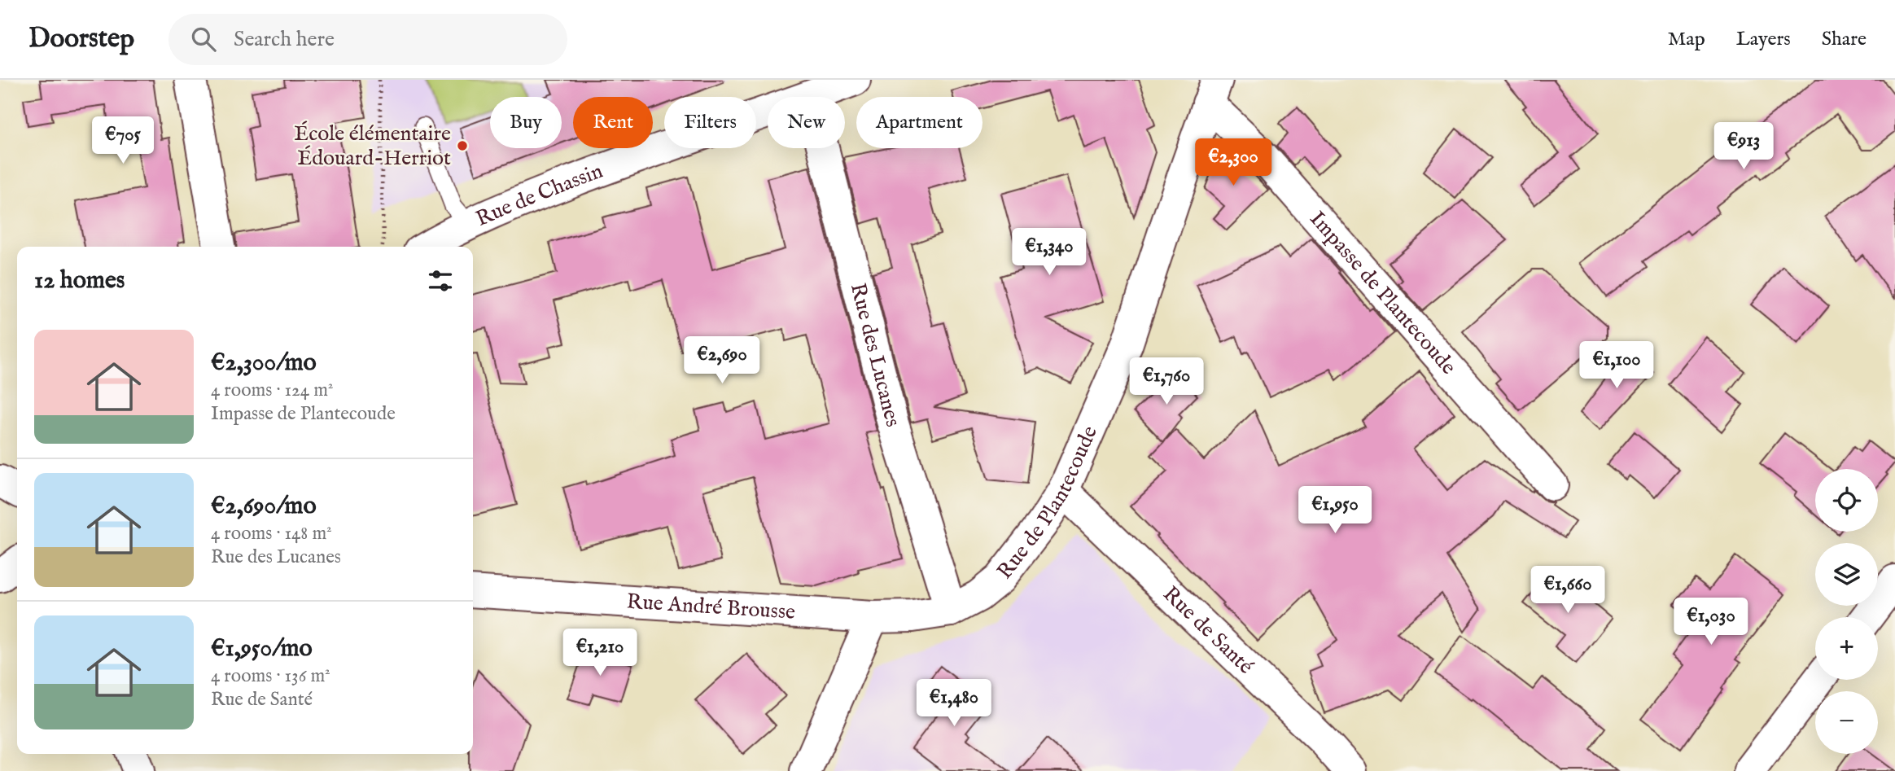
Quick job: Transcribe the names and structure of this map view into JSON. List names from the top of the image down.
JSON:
{
  "streets": {
    "street": [
      "Rue de Chassin",
      "Impasse de Plantecoude",
      "Rue des Lucanes",
      "Rue de Plantecoude",
      "Rue André Brousse",
      "Rue de Santé"
    ]
  },
  "crossings": [
    ["Impasse de Plantecoude", "Rue de Plantecoude"],
    ["Rue des Lucanes", "Rue de Plantecoude"],
    ["Rue des Lucanes", "Rue André Brousse"],
    ["Rue de Plantecoude", "Rue André Brousse"],
    ["Rue de Plantecoude", "Rue de Santé"]
  ],
  "places": ["École élémentaire Édouard-Herriot"],
  "page": {
    "header": "Doorstep",
    "search": "Search here",
    "nav": ["Map", "Layers", "Share"],
    "chip": [
      "Buy",
      "Rent",
      "Filters",
      "New",
      "Apartment"
    ],
    "price": [
      "€705",
      "€913",
      "€2,300",
      "€1,340",
      "€2,690",
      "€1,100",
      "€1,760",
      "€1,950",
      "€1,660",
      "€1,030",
      "€1,210",
      "€1,480"
    ],
    "heading": "12 homes",
    "list": [
      {
        "name": "€2,300/mo",
        "note": "4 rooms · 124 m² · Impasse de Plantecoude"
      },
      {
        "name": "€2,690/mo",
        "note": "4 rooms · 148 m² · Rue des Lucanes"
      },
      {
        "name": "€1,950/mo",
        "note": "4 rooms · 136 m² · Rue de Santé"
      }
    ],
    "map_buttons": ["+", "−"]
  }
}
